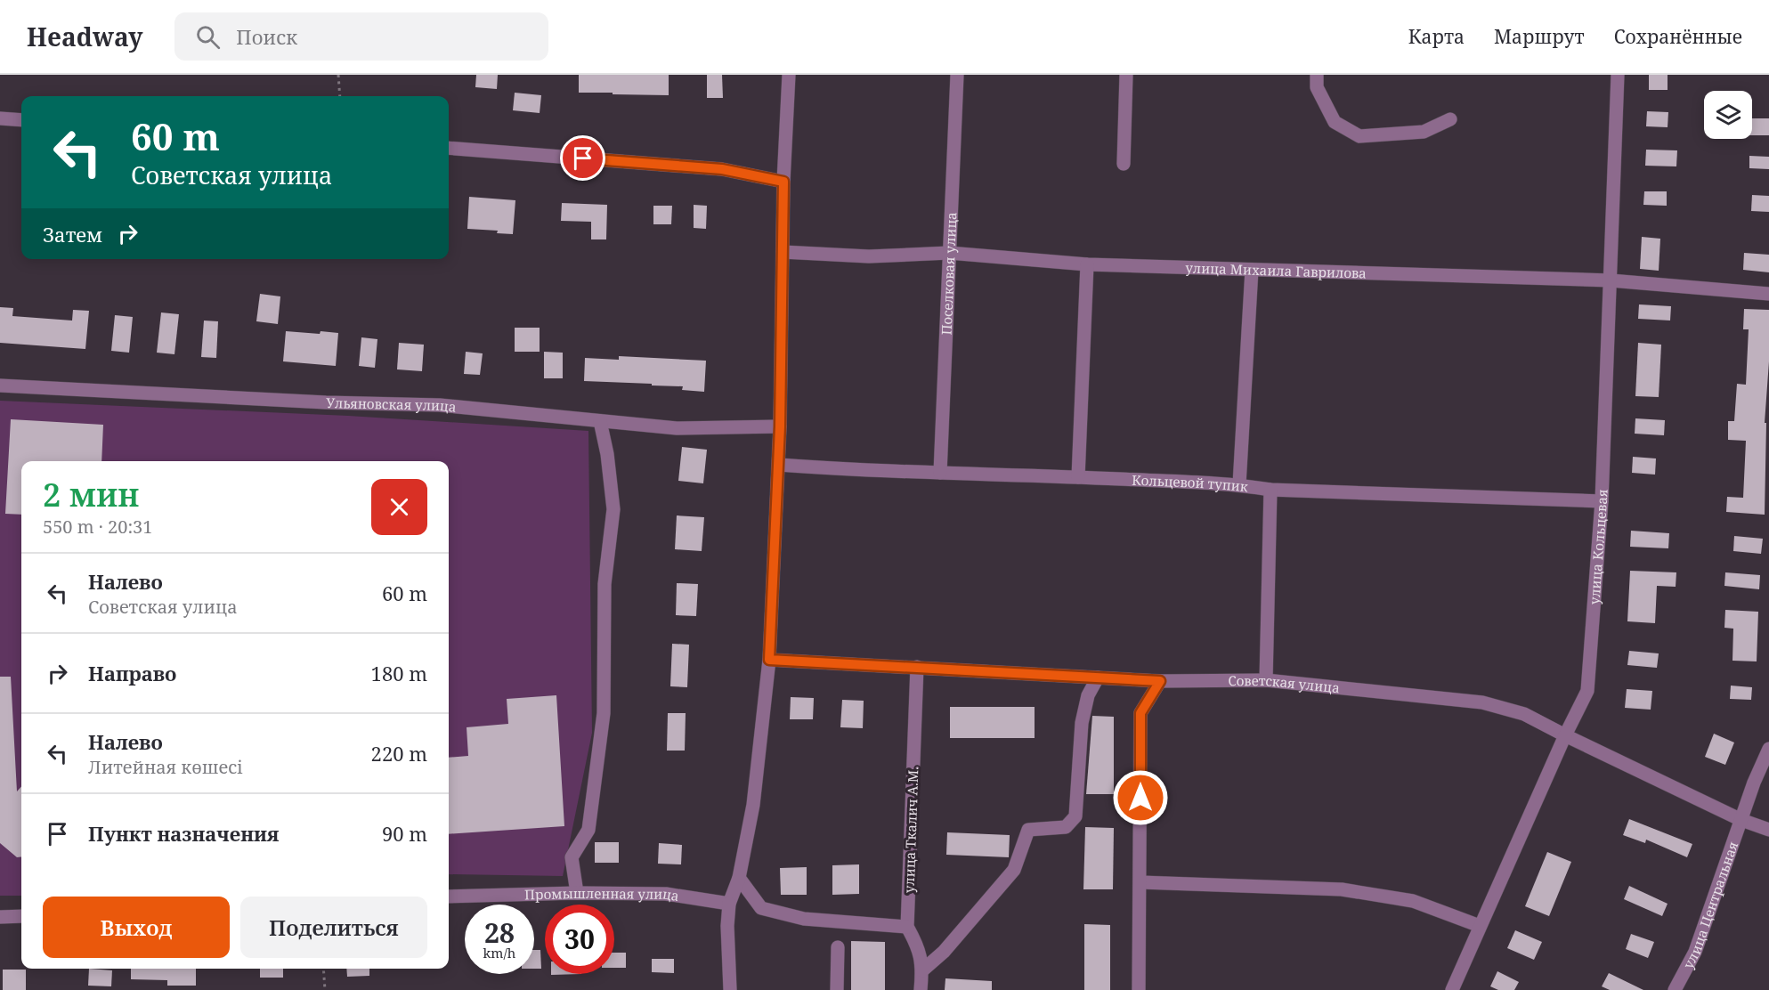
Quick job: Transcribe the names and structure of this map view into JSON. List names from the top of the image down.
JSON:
{
  "streets": {
    "street": [
      "улица Михаила Гаврилова",
      "Поселковая улица",
      "Ульяновская улица",
      "Кольцевой тупик",
      "улица Кольцевая",
      "Советская улица",
      "улица Ткалич А.М.",
      "Промышленная улица",
      "улица Центральная"
    ]
  },
  "crossings": [
    ["улица Михаила Гаврилова", "Поселковая улица"],
    ["улица Михаила Гаврилова", "улица Кольцевая"],
    ["Поселковая улица", "Кольцевой тупик"],
    ["Кольцевой тупик", "улица Кольцевая"],
    ["улица Кольцевая", "Советская улица"],
    ["Советская улица", "улица Ткалич А.М."],
    ["Советская улица", "улица Центральная"]
  ],
  "page": {
    "header": "Headway",
    "search": "Поиск",
    "nav": ["Карта", "Маршрут", "Сохранённые"],
    "turn": ["60 m", "Советская улица"],
    "then": "Затем",
    "heading": ["2 мин", "550 m · 20:31"],
    "list": [
      {
        "name": "Налево",
        "note": "Советская улица",
        "value": "60 m"
      },
      {
        "name": "Направо",
        "value": "180 m"
      },
      {
        "name": "Налево",
        "note": "Литейная көшесі",
        "value": "220 m"
      },
      {
        "name": "Пункт назначения",
        "value": "90 m"
      }
    ],
    "buttons": ["Выход", "Поделиться"],
    "speed": "28 km/h",
    "limit": "30"
  }
}
